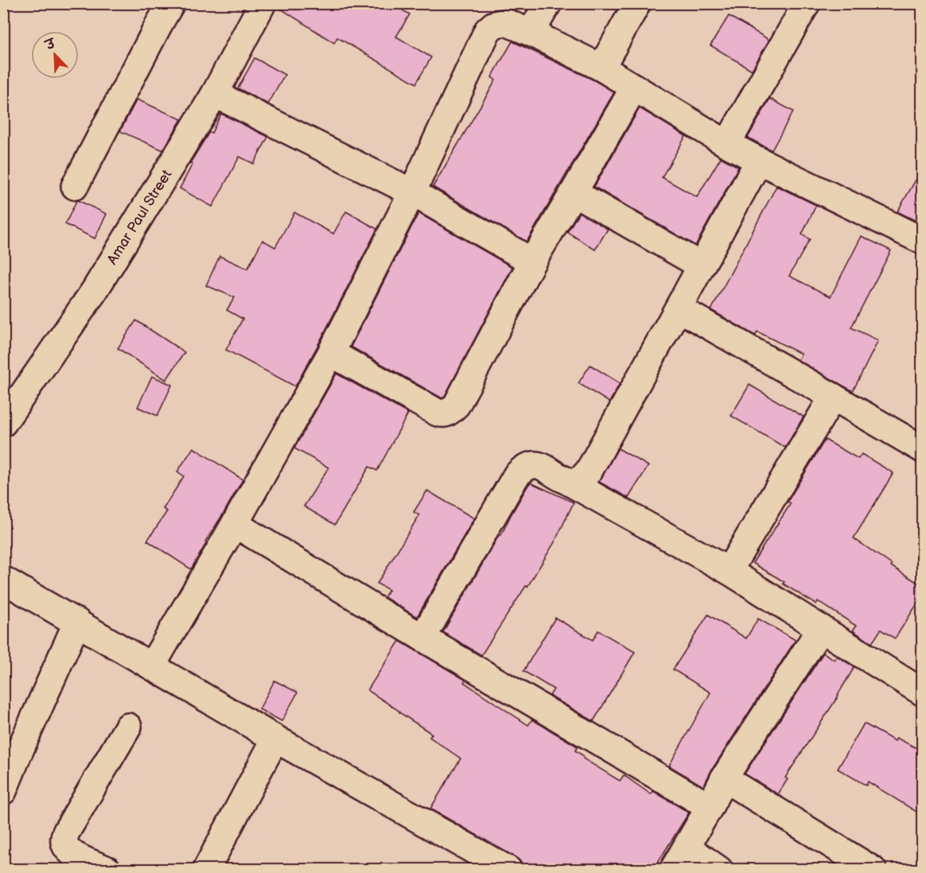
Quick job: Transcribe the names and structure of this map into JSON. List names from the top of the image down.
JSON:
{
  "streets": {
    "street": ["Amar Paul Street"]
  },
  "north": "top left"
}
